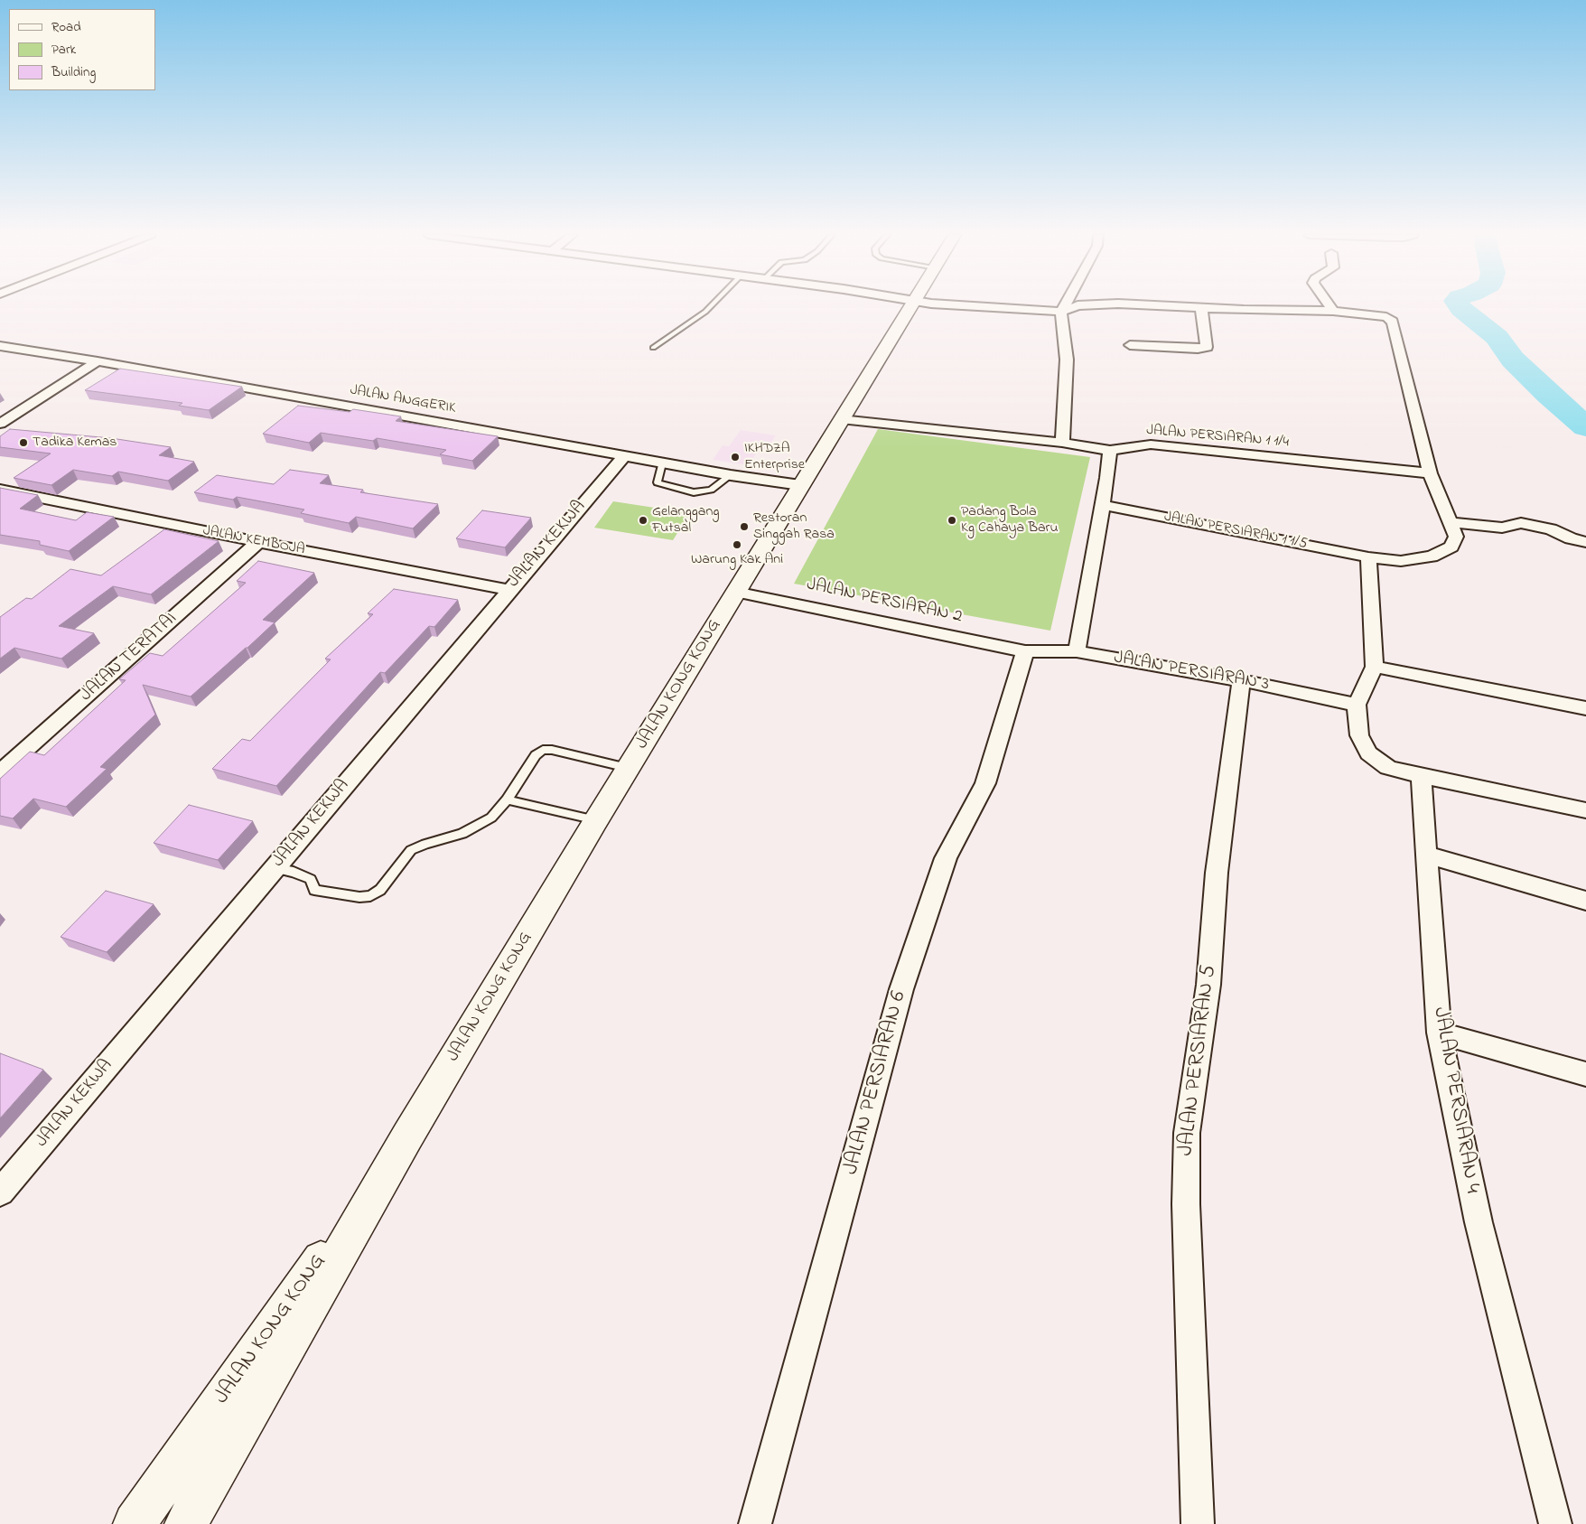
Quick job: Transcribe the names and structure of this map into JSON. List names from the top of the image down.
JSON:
{
  "streets": {
    "main road": ["JALAN KONG KONG"],
    "street": [
      "JALAN ANGGERIK",
      "JALAN PERSIARAN 1 1/4",
      "JALAN PERSIARAN 1 1/5",
      "JALAN KEMBOJA",
      "JALAN KEKWA",
      "JALAN PERSIARAN 2",
      "JALAN TERATAI",
      "JALAN PERSIARAN 3",
      "JALAN PERSIARAN 5",
      "JALAN PERSIARAN 6",
      "JALAN PERSIARAN 4"
    ]
  },
  "crossings": [
    ["JALAN ANGGERIK", "JALAN KEKWA"],
    ["JALAN ANGGERIK", "JALAN KONG KONG"],
    ["JALAN PERSIARAN 1 1/4", "JALAN PERSIARAN 1 1/5"],
    ["JALAN PERSIARAN 1 1/4", "JALAN KONG KONG"],
    ["JALAN KEMBOJA", "JALAN KEKWA"],
    ["JALAN KEMBOJA", "JALAN TERATAI"],
    ["JALAN PERSIARAN 2", "JALAN PERSIARAN 3"],
    ["JALAN PERSIARAN 2", "JALAN KONG KONG"],
    ["JALAN PERSIARAN 2", "JALAN PERSIARAN 6"],
    ["JALAN PERSIARAN 3", "JALAN PERSIARAN 5"],
    ["JALAN PERSIARAN 3", "JALAN PERSIARAN 6"]
  ],
  "places": [
    "Tadika Kemas",
    "IKHDZA Enterprise",
    "Gelanggang Futsal",
    "Padang Bola Kg Cahaya Baru",
    "Restoran Singgah Rasa",
    "Warung Kak Ani"
  ],
  "legend": ["Road", "Park", "Building"]
}
